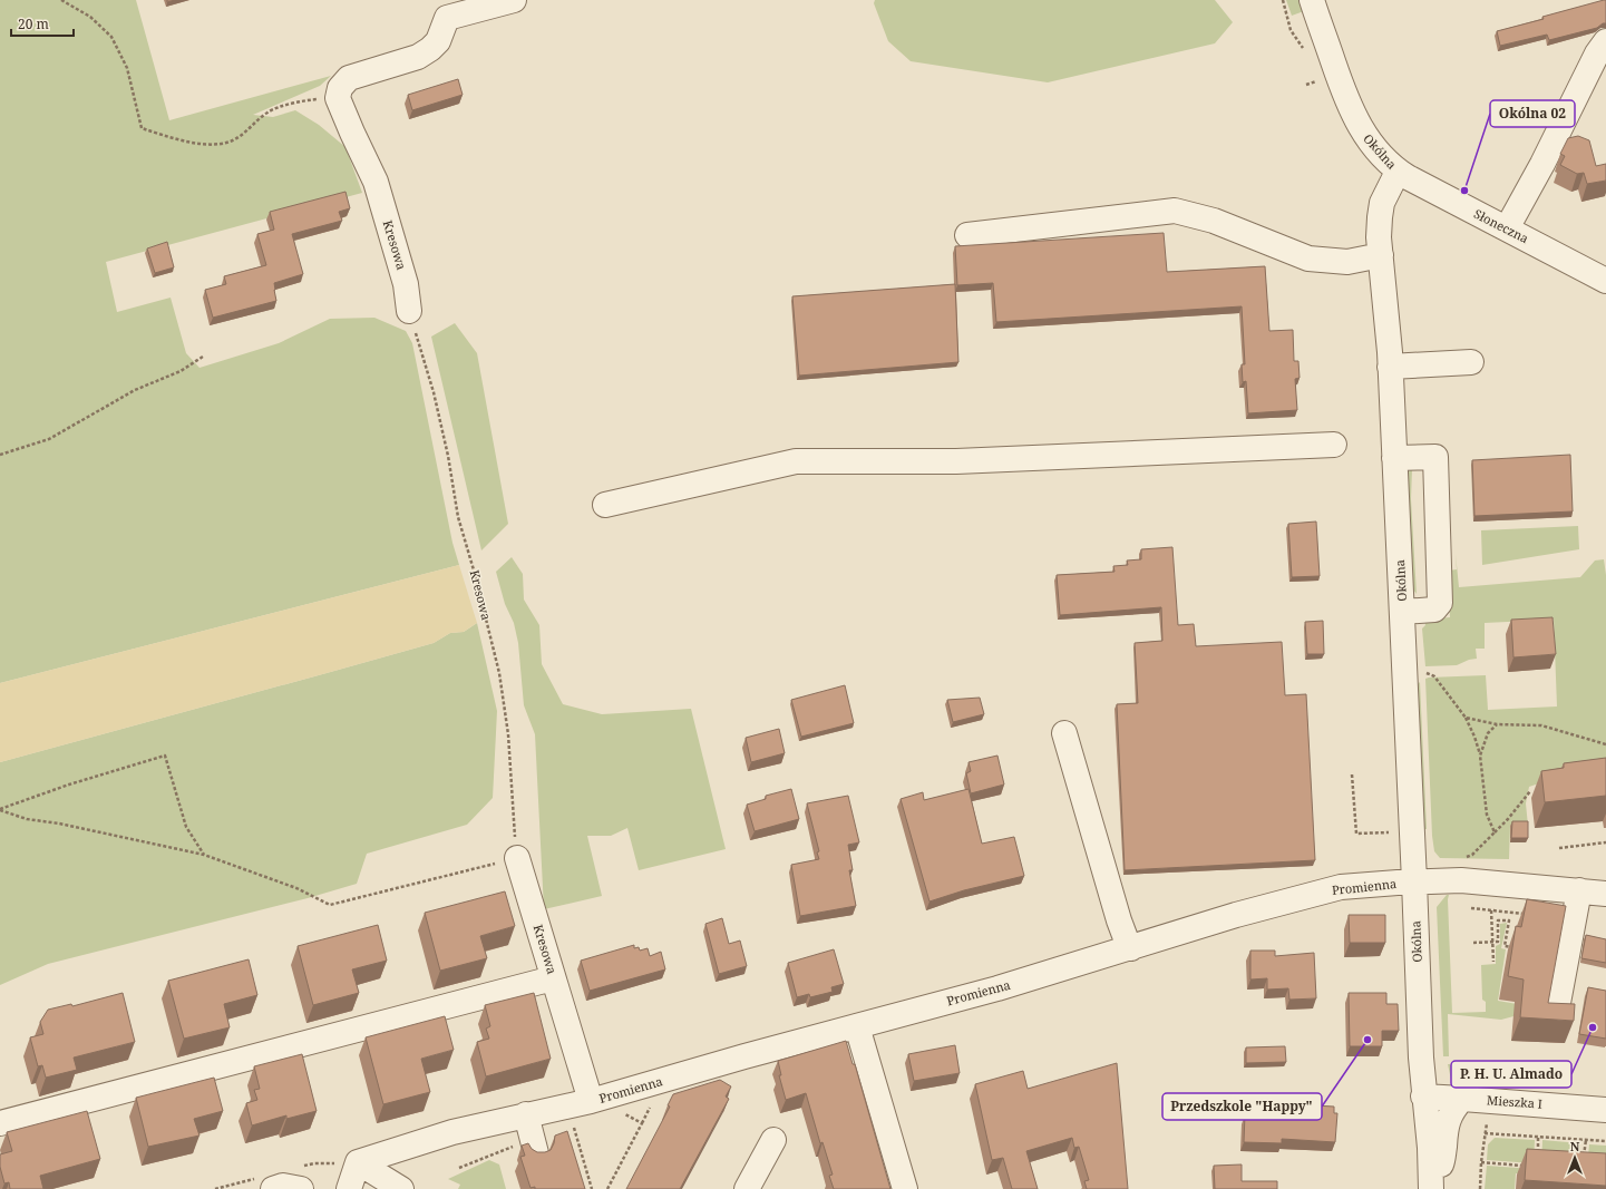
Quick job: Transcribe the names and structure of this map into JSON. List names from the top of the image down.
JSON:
{
  "streets": {
    "street": [
      "Okólna",
      "Słoneczna",
      "Kresowa",
      "Promienna",
      "Mieszka I"
    ]
  },
  "crossings": [
    ["Okólna", "Słoneczna"],
    ["Okólna", "Promienna"],
    ["Okólna", "Mieszka I"],
    ["Kresowa", "Promienna"]
  ],
  "places": ["Okólna 02", "P. H. U. Almado", "Przedszkole \"Happy\""],
  "scale_bar": "20 m",
  "north": "top"
}
